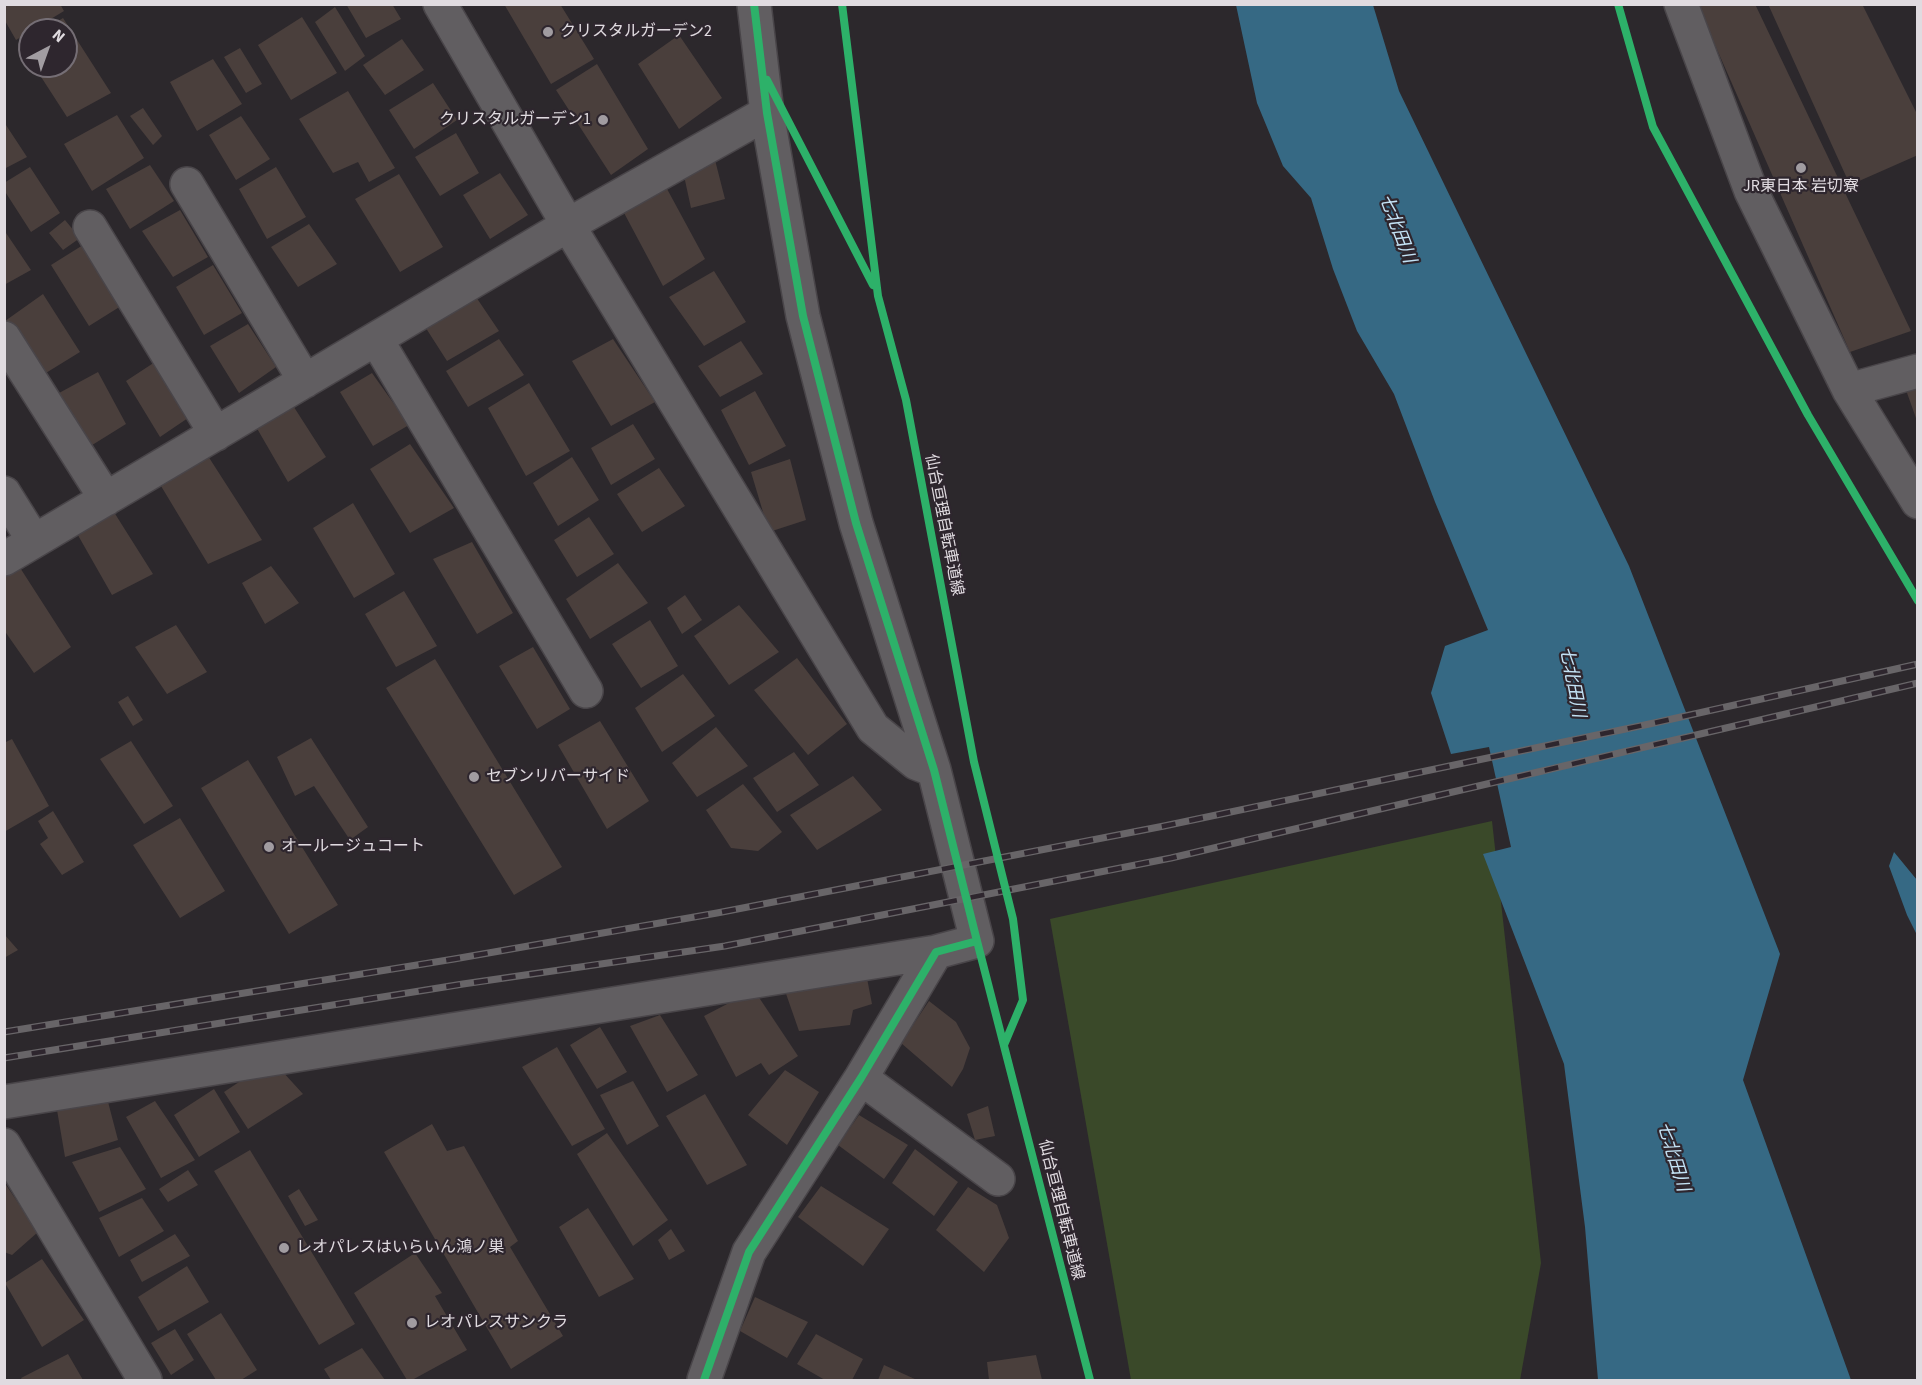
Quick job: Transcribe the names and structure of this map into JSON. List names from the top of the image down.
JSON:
{
  "streets": {
    "cycle path": ["仙台亘理自転車道線"]
  },
  "water": ["七北田川"],
  "places": [
    "クリスタルガーデン2",
    "クリスタルガーデン1",
    "JR東日本 岩切寮",
    "セブンリバーサイド",
    "オールージュコート",
    "レオパレスはいらいん鴻ノ巣",
    "レオパレスサンクラ"
  ],
  "north": "top right"
}
